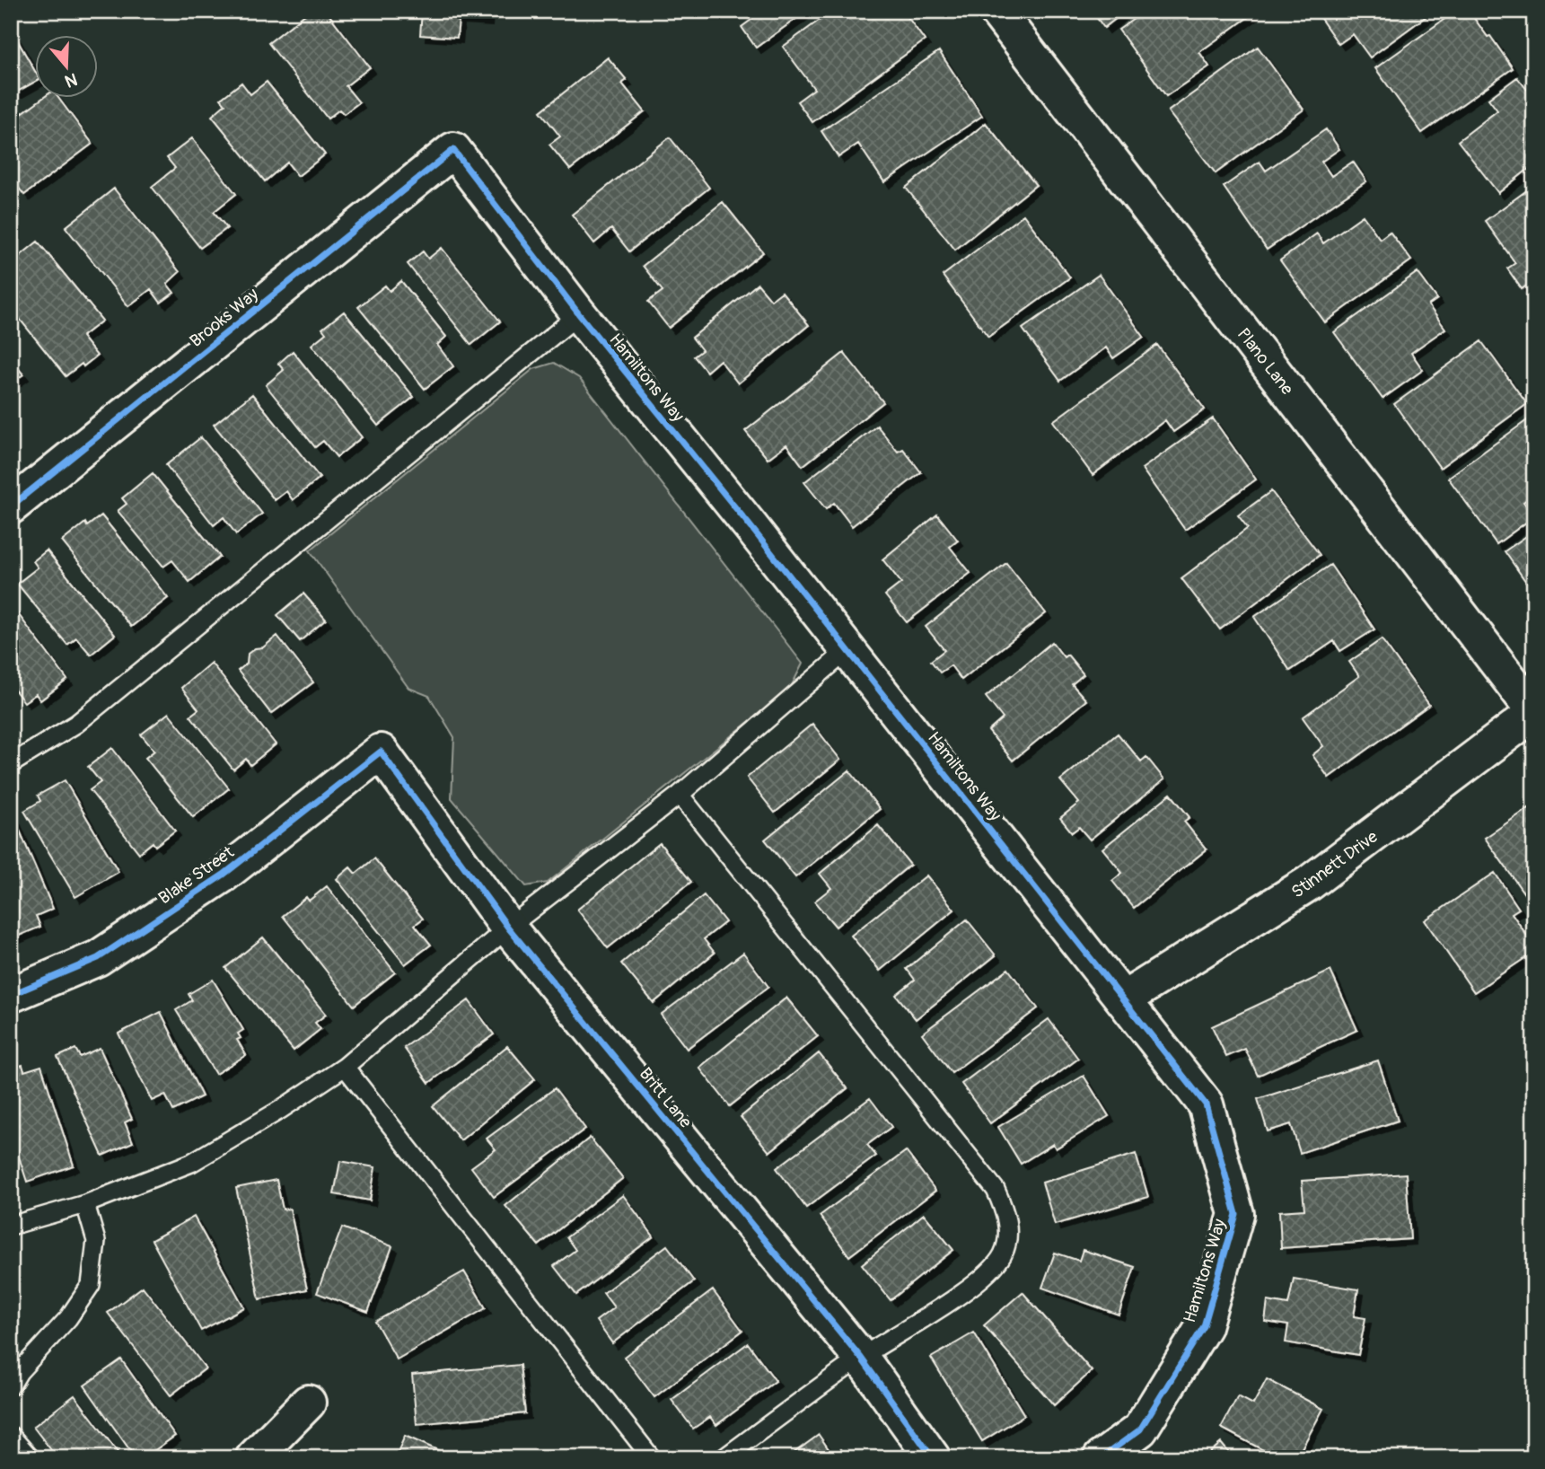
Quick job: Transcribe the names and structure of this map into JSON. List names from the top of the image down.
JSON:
{
  "streets": {
    "street": [
      "Brooks Way",
      "Plano Lane",
      "Hamiltons Way",
      "Stinnett Drive",
      "Blake Street",
      "Britt Lane"
    ]
  },
  "crossings": [
    ["Brooks Way", "Hamiltons Way"],
    ["Plano Lane", "Stinnett Drive"],
    ["Hamiltons Way", "Stinnett Drive"],
    ["Blake Street", "Britt Lane"]
  ],
  "north": "bottom"
}
